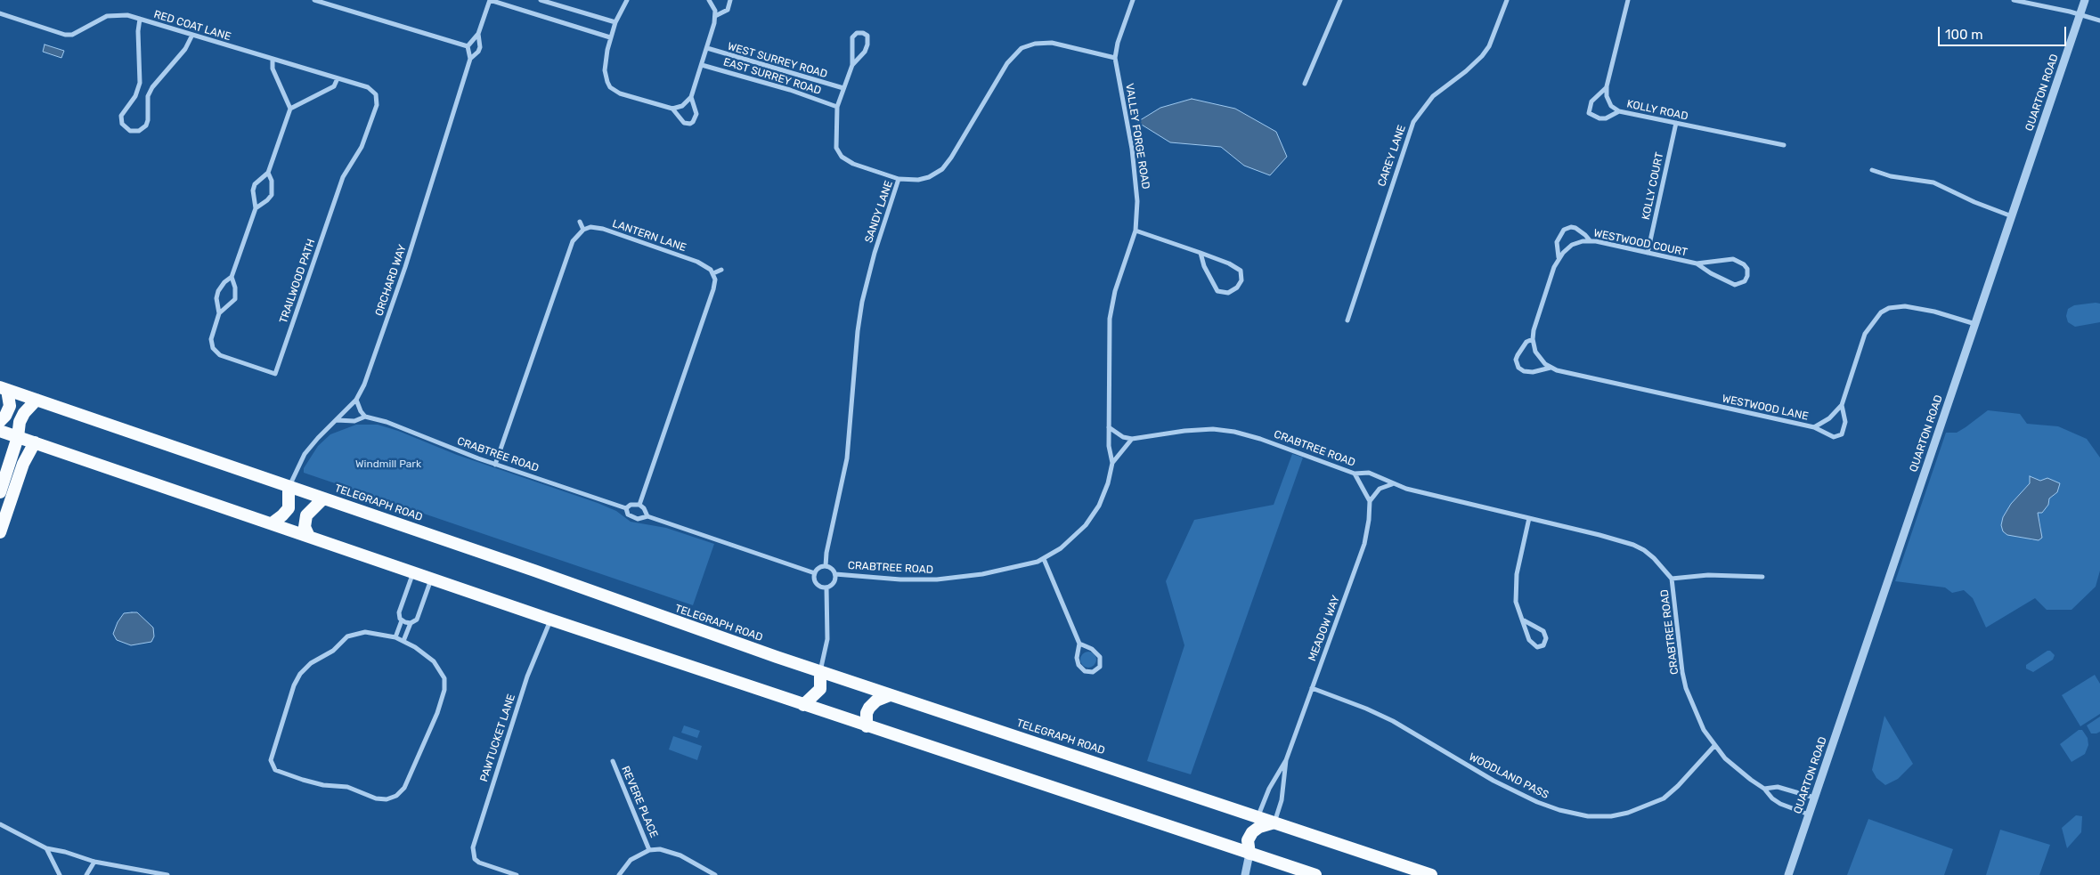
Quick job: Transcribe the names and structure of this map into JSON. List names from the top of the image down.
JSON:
{
  "streets": {
    "highway": ["TELEGRAPH ROAD"],
    "street": [
      "RED COAT LANE",
      "WEST SURREY ROAD",
      "EAST SURREY ROAD",
      "QUARTON ROAD",
      "KOLLY ROAD",
      "VALLEY FORGE ROAD",
      "CAREY LANE",
      "KOLLY COURT",
      "SANDY LANE",
      "LANTERN LANE",
      "WESTWOOD COURT",
      "ORCHARD WAY",
      "TRAILWOOD PATH",
      "WESTWOOD LANE",
      "CRABTREE ROAD",
      "MEADOW WAY",
      "PAWTUCKET LANE",
      "WOODLAND PASS",
      "REVERE PLACE"
    ]
  },
  "crossings": [
    ["RED COAT LANE", "TRAILWOOD PATH"],
    ["QUARTON ROAD", "WESTWOOD LANE"],
    ["QUARTON ROAD", "CRABTREE ROAD"],
    ["KOLLY ROAD", "KOLLY COURT"],
    ["VALLEY FORGE ROAD", "SANDY LANE"],
    ["VALLEY FORGE ROAD", "CRABTREE ROAD"],
    ["KOLLY COURT", "WESTWOOD COURT"],
    ["SANDY LANE", "CRABTREE ROAD"],
    ["ORCHARD WAY", "CRABTREE ROAD"],
    ["ORCHARD WAY", "TELEGRAPH ROAD"],
    ["CRABTREE ROAD", "WOODLAND PASS"],
    ["TELEGRAPH ROAD", "MEADOW WAY"],
    ["MEADOW WAY", "WOODLAND PASS"]
  ],
  "parks": ["Windmill Park"],
  "scale_bar": "100 m"
}
